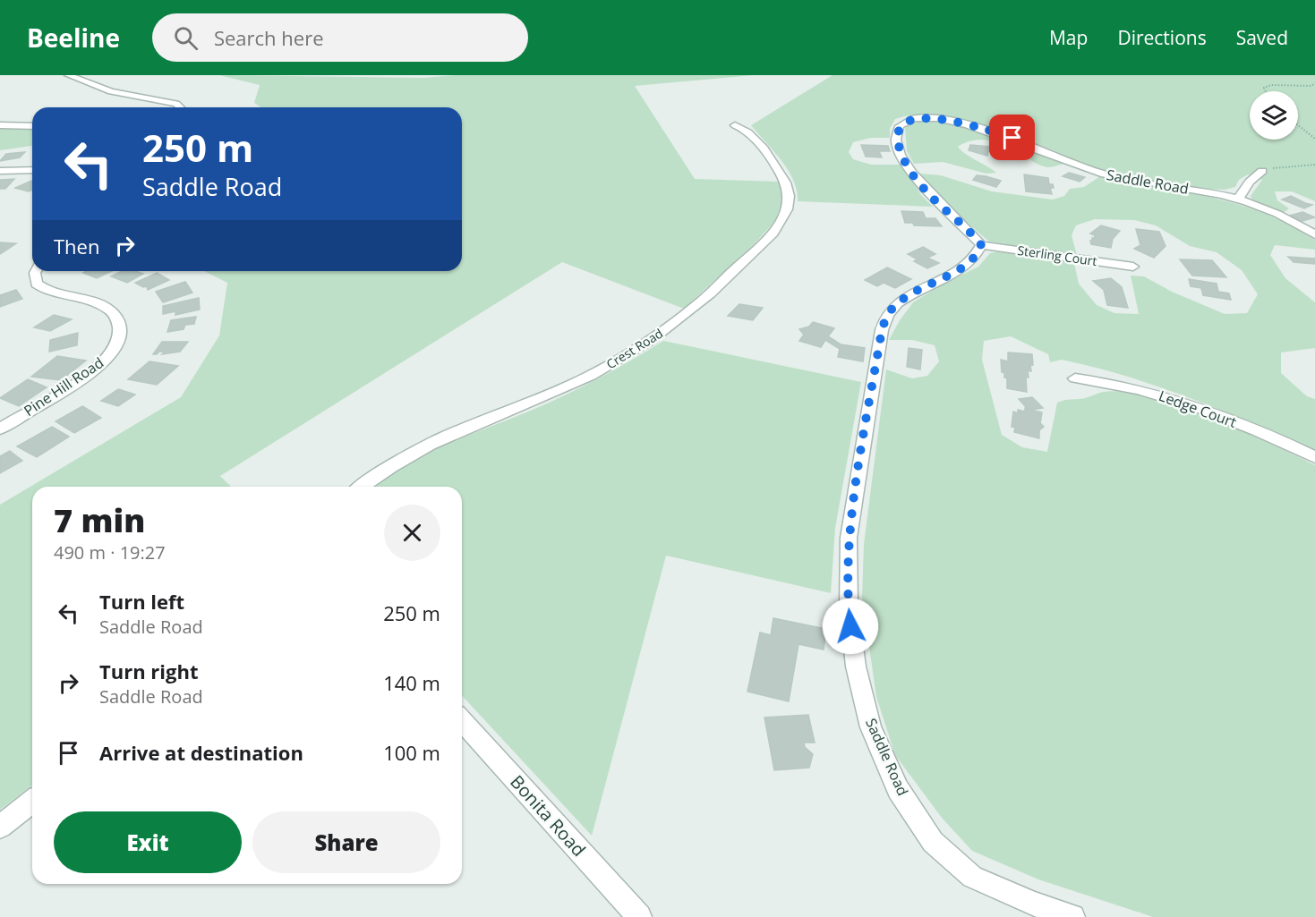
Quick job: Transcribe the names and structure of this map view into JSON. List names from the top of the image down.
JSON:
{
  "streets": {
    "street": [
      "Saddle Road",
      "Sterling Court",
      "Crest Road",
      "Pine Hill Road",
      "Ledge Court",
      "Bonita Road"
    ]
  },
  "crossings": [
    ["Saddle Road", "Sterling Court"]
  ],
  "page": {
    "header": "Beeline",
    "search": "Search here",
    "nav": ["Map", "Directions", "Saved"],
    "turn": ["250 m", "Saddle Road"],
    "then": "Then",
    "heading": ["7 min", "490 m · 19:27"],
    "list": [
      {
        "name": "Turn left",
        "note": "Saddle Road",
        "value": "250 m"
      },
      {
        "name": "Turn right",
        "note": "Saddle Road",
        "value": "140 m"
      },
      {
        "name": "Arrive at destination",
        "value": "100 m"
      }
    ],
    "buttons": ["Exit", "Share"]
  }
}
